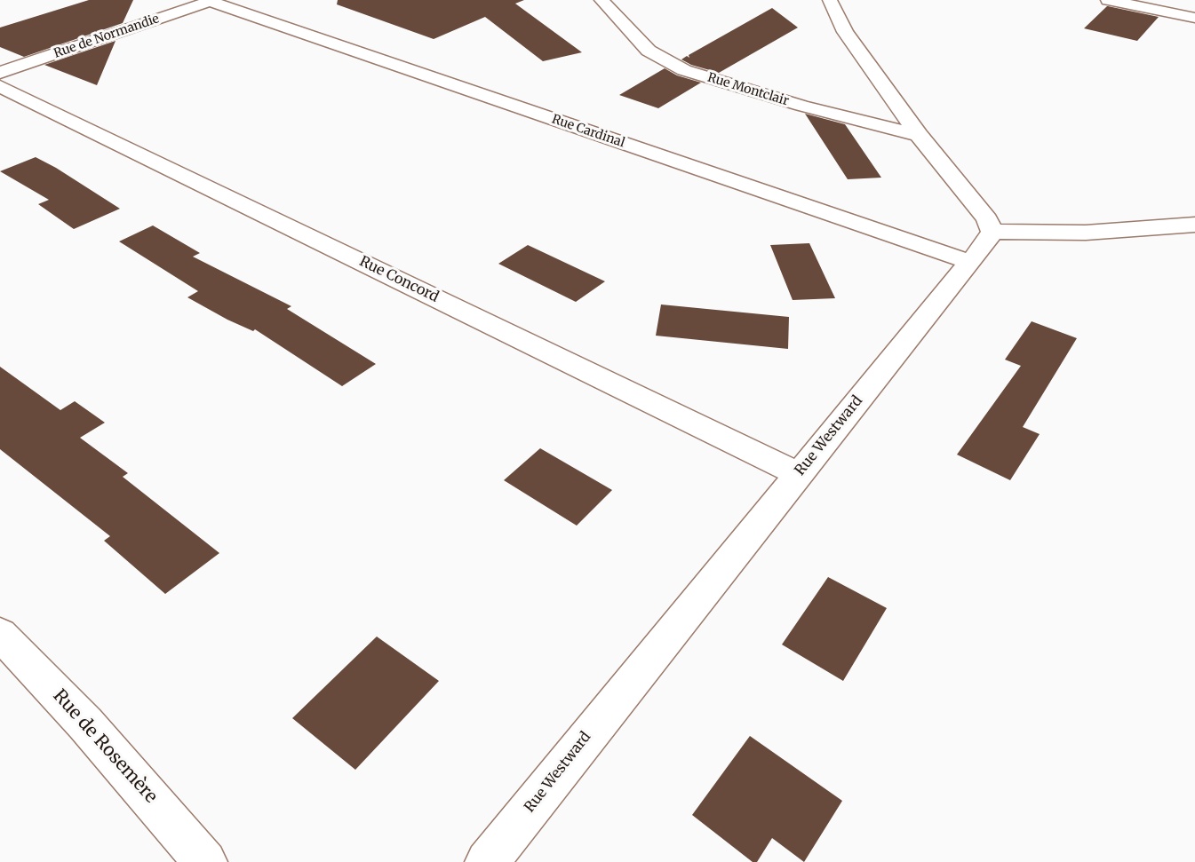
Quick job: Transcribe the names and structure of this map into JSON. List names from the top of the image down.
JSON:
{
  "streets": {
    "street": [
      "Rue de Normandie",
      "Rue Montclair",
      "Rue Cardinal",
      "Rue Concord",
      "Rue Westward",
      "Rue de Rosemère"
    ]
  },
  "crossings": [
    ["Rue de Normandie", "Rue Cardinal"],
    ["Rue Cardinal", "Rue Westward"],
    ["Rue Concord", "Rue Westward"]
  ]
}
